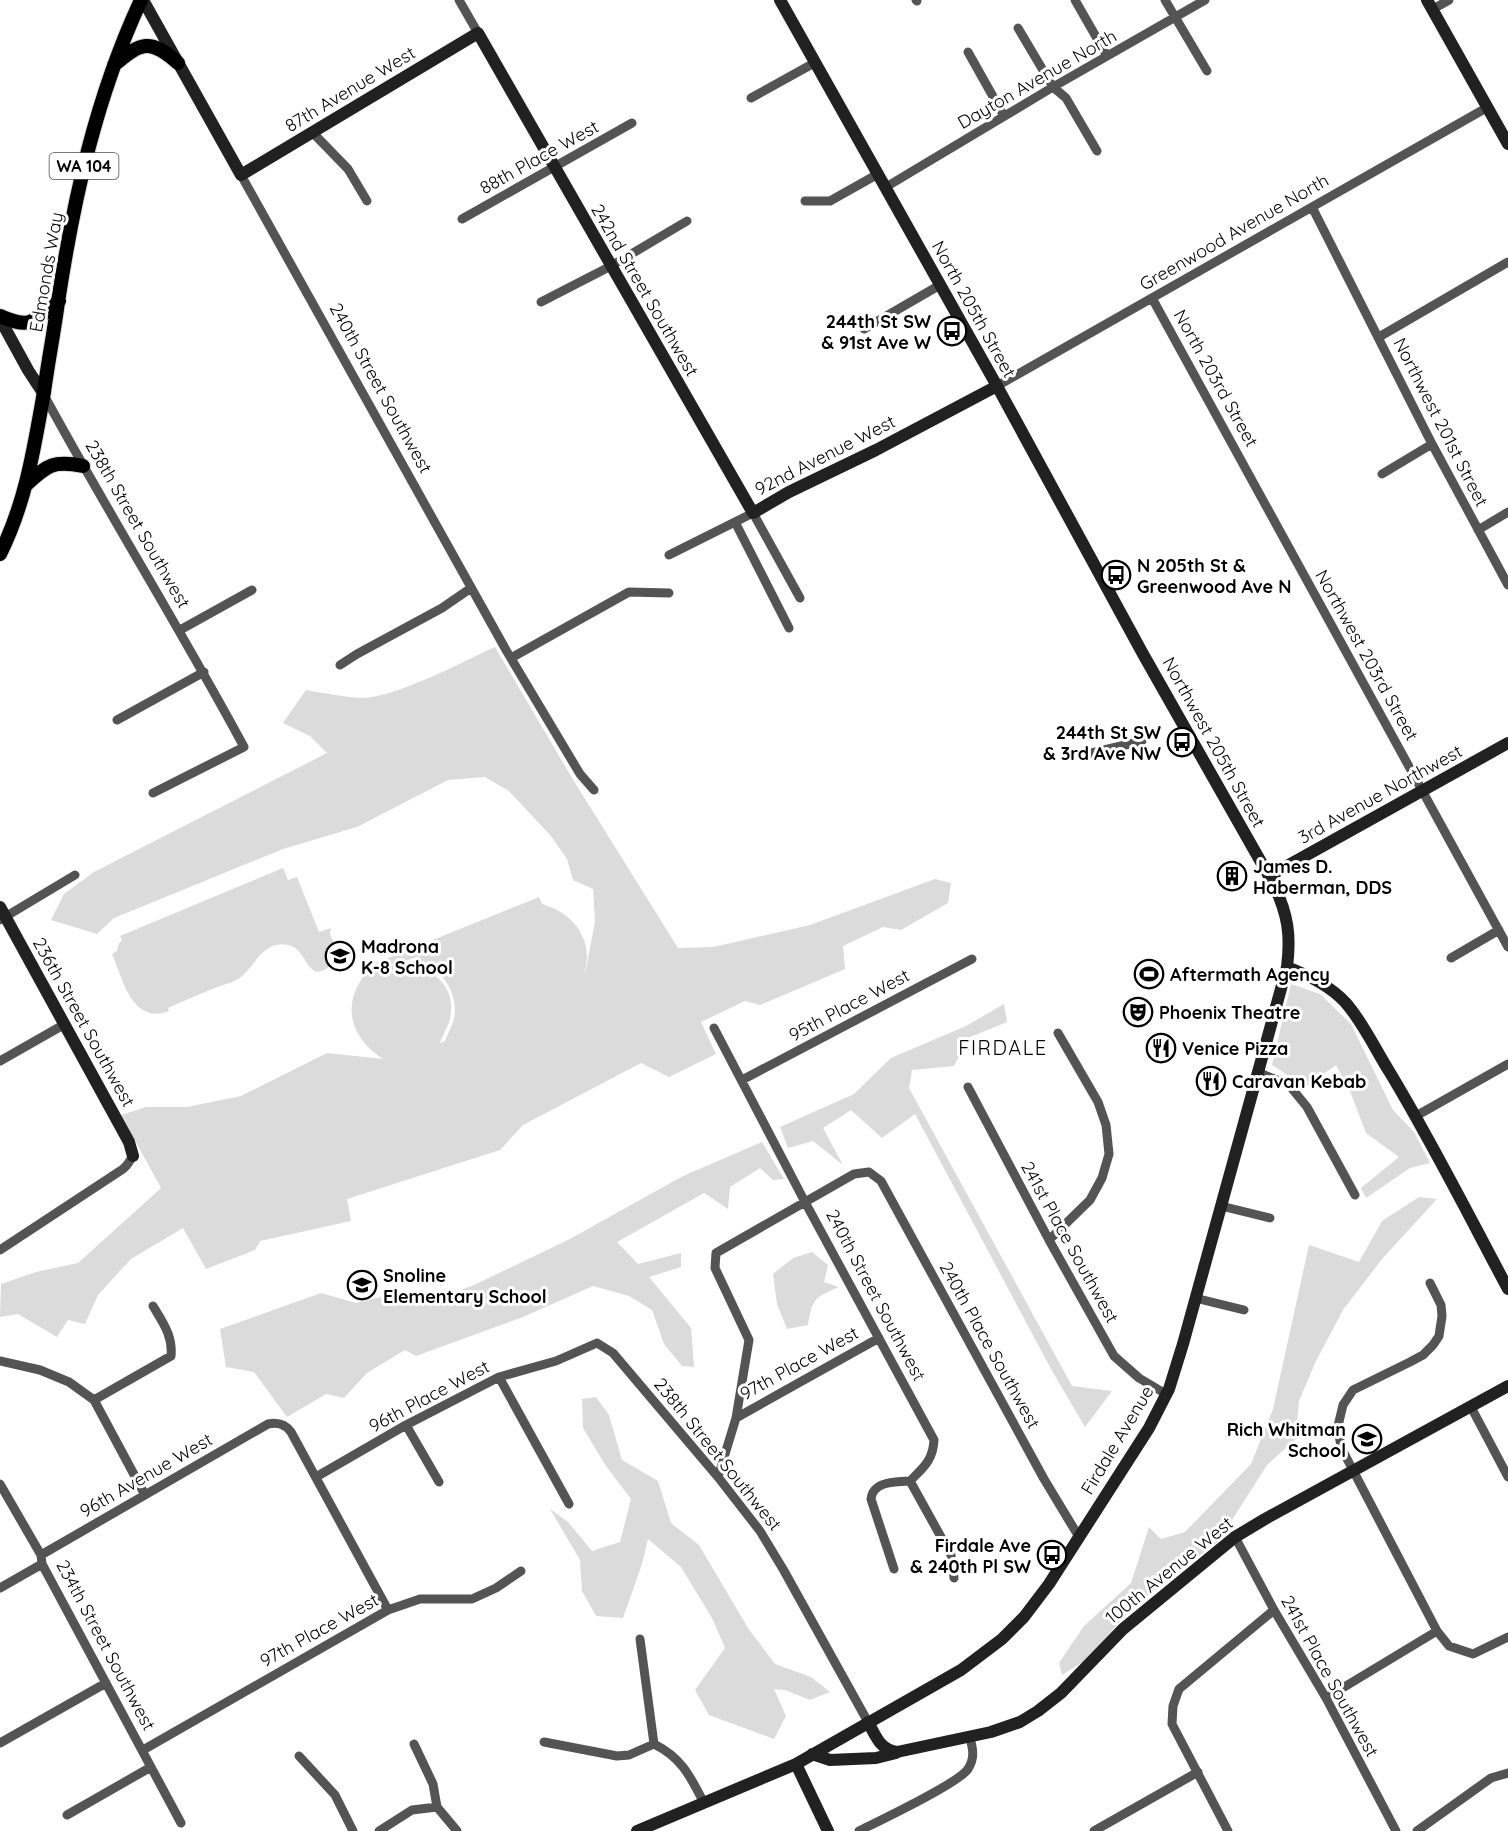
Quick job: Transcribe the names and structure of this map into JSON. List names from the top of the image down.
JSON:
{
  "streets": {
    "main road": ["WA 104", "Edmonds Way"],
    "street": [
      "Dayton Avenue North",
      "87th Avenue West",
      "88th Place West",
      "Greenwood Avenue North",
      "242nd Street Southwest",
      "North 205th Street",
      "North 203rd Street",
      "240th Street Southwest",
      "Northwest 201st Street",
      "92nd Avenue West",
      "238th Street Southwest",
      "Northwest 203rd Street",
      "Northwest 205th Street",
      "3rd Avenue Northwest",
      "95th Place West",
      "236th Street Southwest",
      "241st Place Southwest",
      "240th Place Southwest",
      "97th Place West",
      "96th Place West",
      "Firdale Avenue",
      "96th Avenue West",
      "100th Avenue West",
      "234th Street Southwest"
    ]
  },
  "crossings": [
    ["Dayton Avenue North", "North 205th Street"],
    ["87th Avenue West", "242nd Street Southwest"],
    ["87th Avenue West", "240th Street Southwest"],
    ["88th Place West", "242nd Street Southwest"],
    ["Greenwood Avenue North", "North 205th Street"],
    ["Greenwood Avenue North", "North 203rd Street"],
    ["Greenwood Avenue North", "Northwest 201st Street"],
    ["Greenwood Avenue North", "92nd Avenue West"],
    ["Edmonds Way", "240th Street Southwest"],
    ["Edmonds Way", "238th Street Southwest"],
    ["242nd Street Southwest", "92nd Avenue West"],
    ["North 205th Street", "92nd Avenue West"],
    ["North 205th Street", "Northwest 205th Street"],
    ["North 203rd Street", "Northwest 203rd Street"],
    ["240th Street Southwest", "95th Place West"],
    ["240th Street Southwest", "240th Place Southwest"],
    ["240th Street Southwest", "97th Place West"],
    ["238th Street Southwest", "96th Place West"],
    ["238th Street Southwest", "Firdale Avenue"],
    ["Northwest 203rd Street", "3rd Avenue Northwest"],
    ["Northwest 205th Street", "3rd Avenue Northwest"],
    ["Northwest 205th Street", "Firdale Avenue"],
    ["241st Place Southwest", "Firdale Avenue"],
    ["241st Place Southwest", "100th Avenue West"],
    ["240th Place Southwest", "Firdale Avenue"],
    ["97th Place West", "234th Street Southwest"],
    ["96th Place West", "96th Avenue West"],
    ["Firdale Avenue", "100th Avenue West"],
    ["96th Avenue West", "234th Street Southwest"]
  ],
  "districts": ["FIRDALE"],
  "places": {
    "bus stop": [
      "244th St SW & 91st Ave W",
      "N 205th St & Greenwood Ave N",
      "244th St SW & 3rd Ave NW",
      "Firdale Ave & 240th Pl SW"
    ],
    "building": ["James D. Haberman, DDS"],
    "school or university": ["Madrona K-8 School", "Snoline Elementary School", "Rich Whitman School"],
    "sports": ["Aftermath Agency"],
    "theatre": ["Phoenix Theatre"],
    "restaurant": ["Venice Pizza", "Caravan Kebab"]
  }
}
